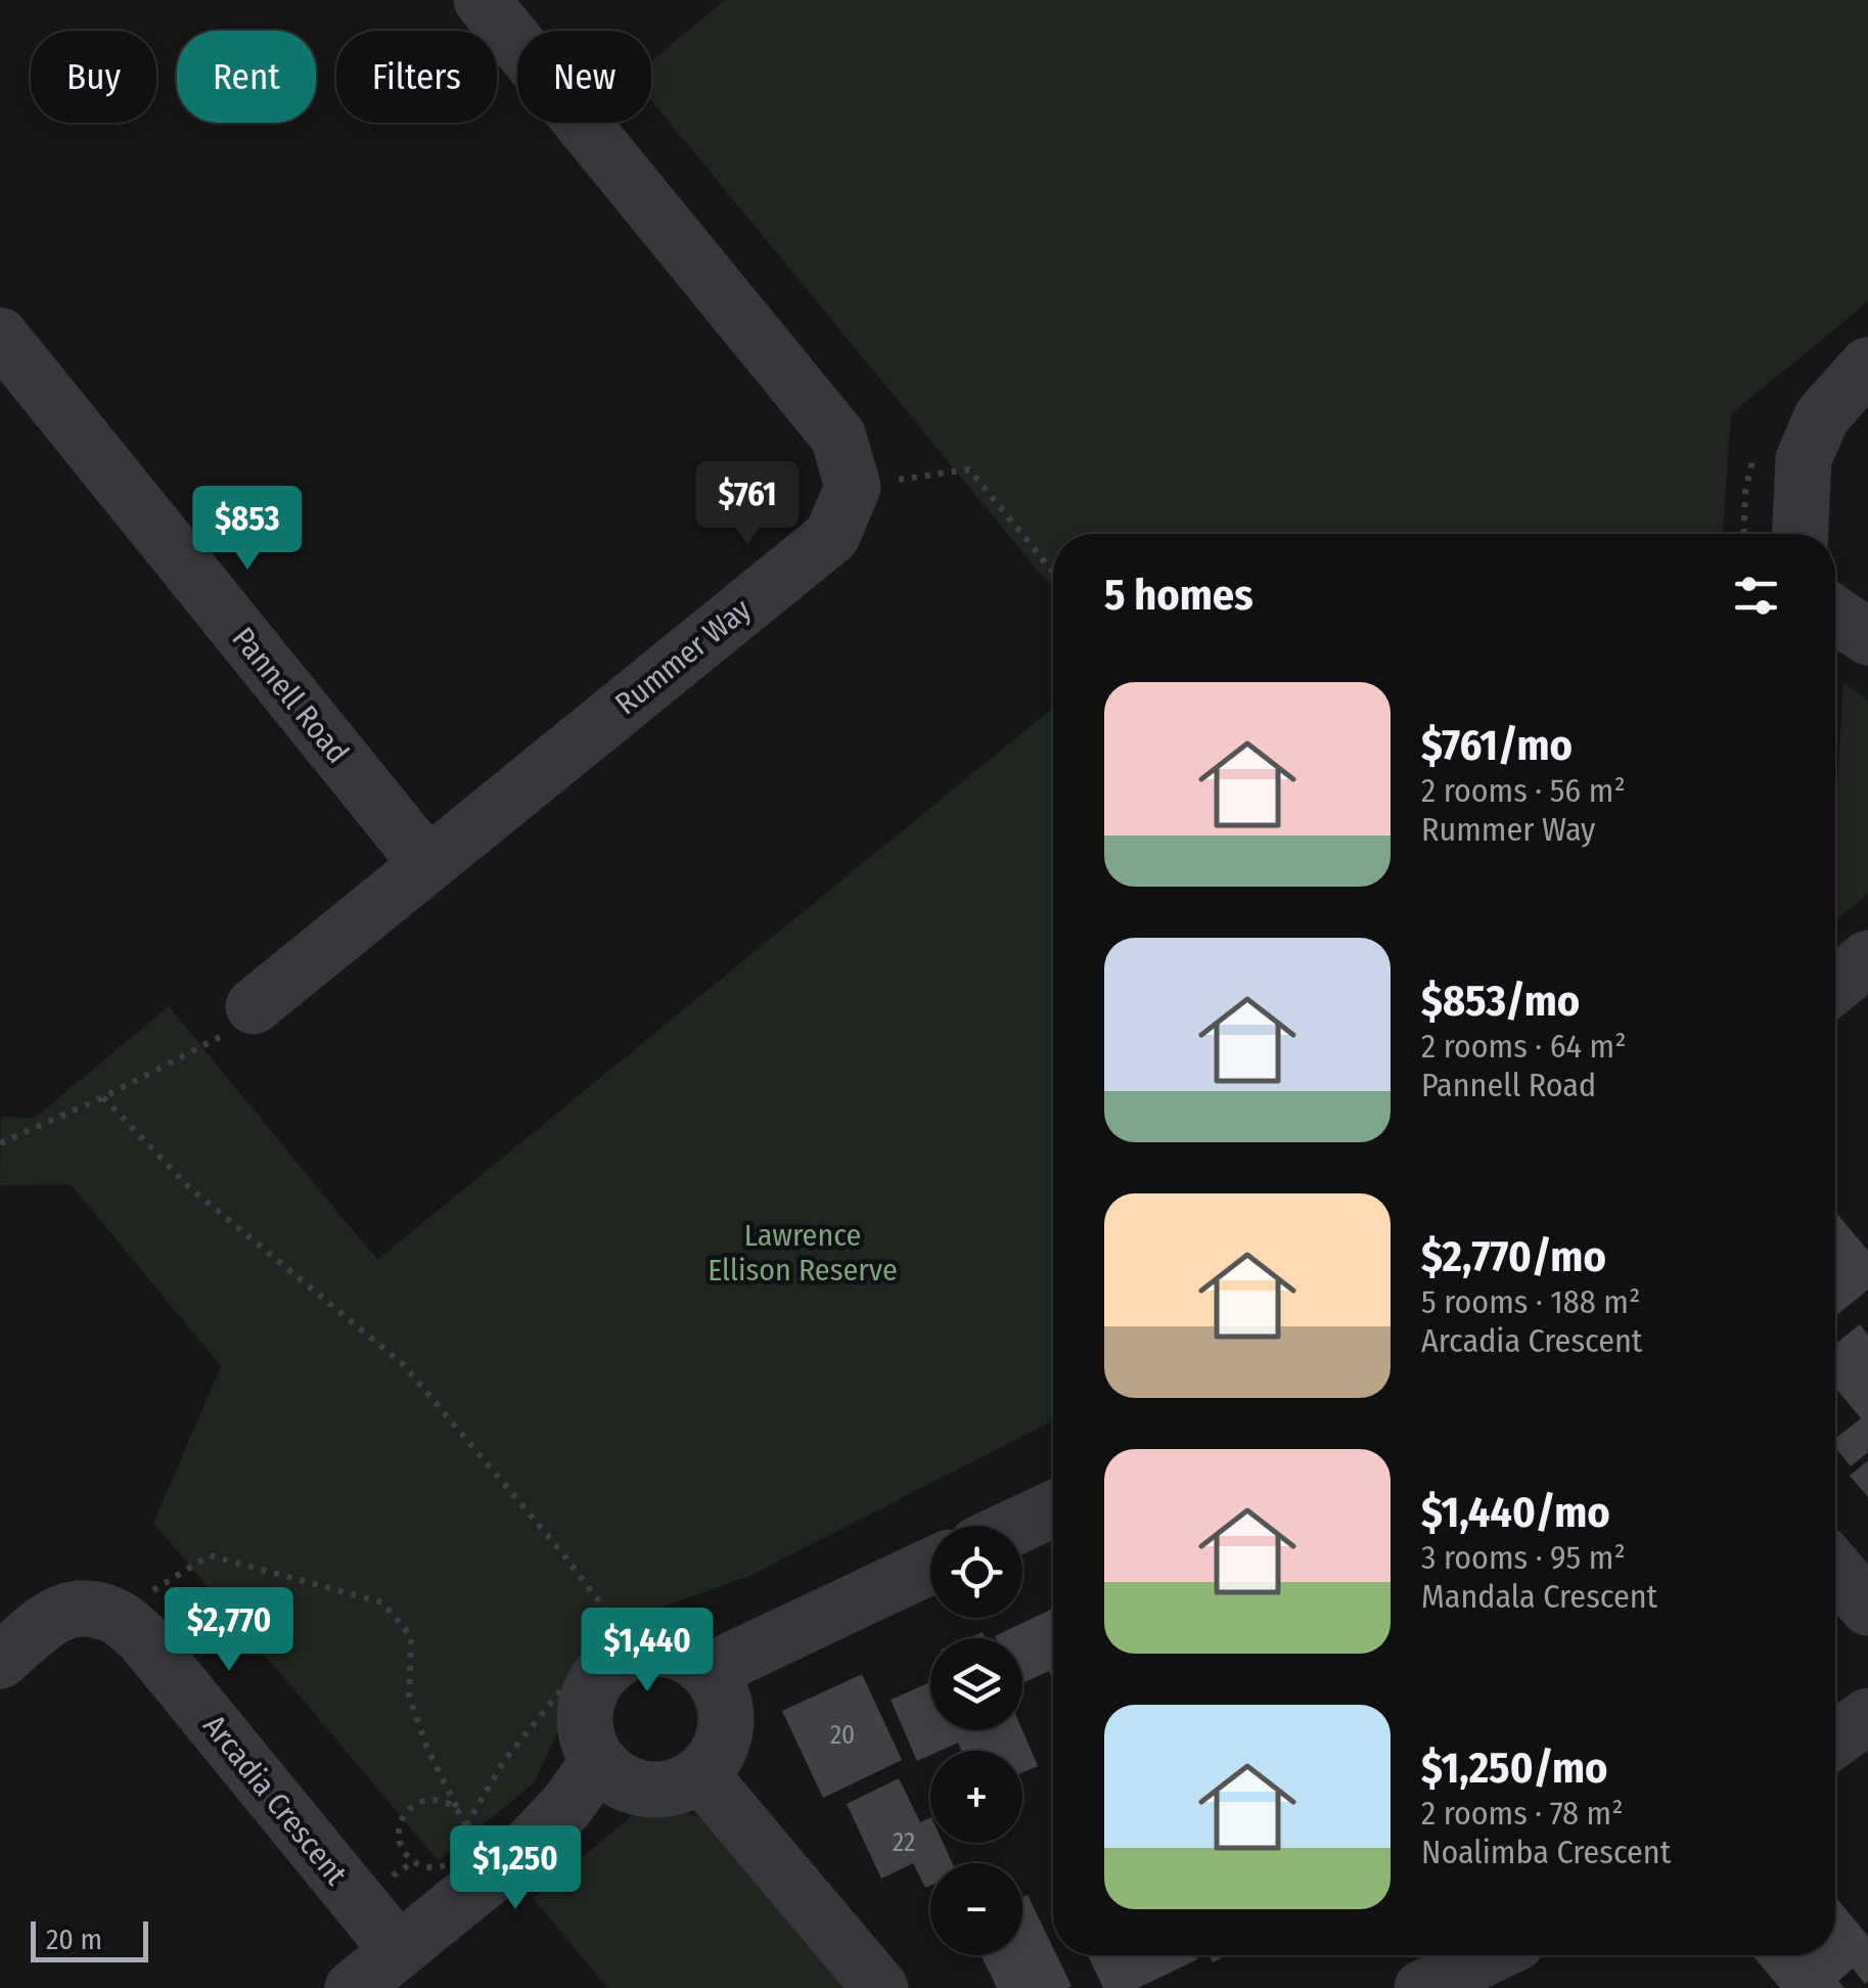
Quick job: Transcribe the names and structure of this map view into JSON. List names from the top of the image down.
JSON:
{
  "streets": {
    "street": ["Rummer Way", "Pannell Road", "Arcadia Crescent"]
  },
  "crossings": [
    ["Rummer Way", "Pannell Road"]
  ],
  "parks": ["Lawrence Ellison Reserve"],
  "house_numbers": ["20", "22"],
  "scale_bar": "20 m",
  "page": {
    "chip": [
      "Buy",
      "Rent",
      "Filters",
      "New"
    ],
    "price": [
      "$761",
      "$853",
      "$2,770",
      "$1,440",
      "$1,250"
    ],
    "heading": "5 homes",
    "list": [
      {
        "name": "$761/mo",
        "note": "2 rooms · 56 m² · Rummer Way"
      },
      {
        "name": "$853/mo",
        "note": "2 rooms · 64 m² · Pannell Road"
      },
      {
        "name": "$2,770/mo",
        "note": "5 rooms · 188 m² · Arcadia Crescent"
      },
      {
        "name": "$1,440/mo",
        "note": "3 rooms · 95 m² · Mandala Crescent"
      },
      {
        "name": "$1,250/mo",
        "note": "2 rooms · 78 m² · Noalimba Crescent"
      }
    ],
    "map_buttons": ["+", "−"],
    "scale": "20 m"
  }
}
